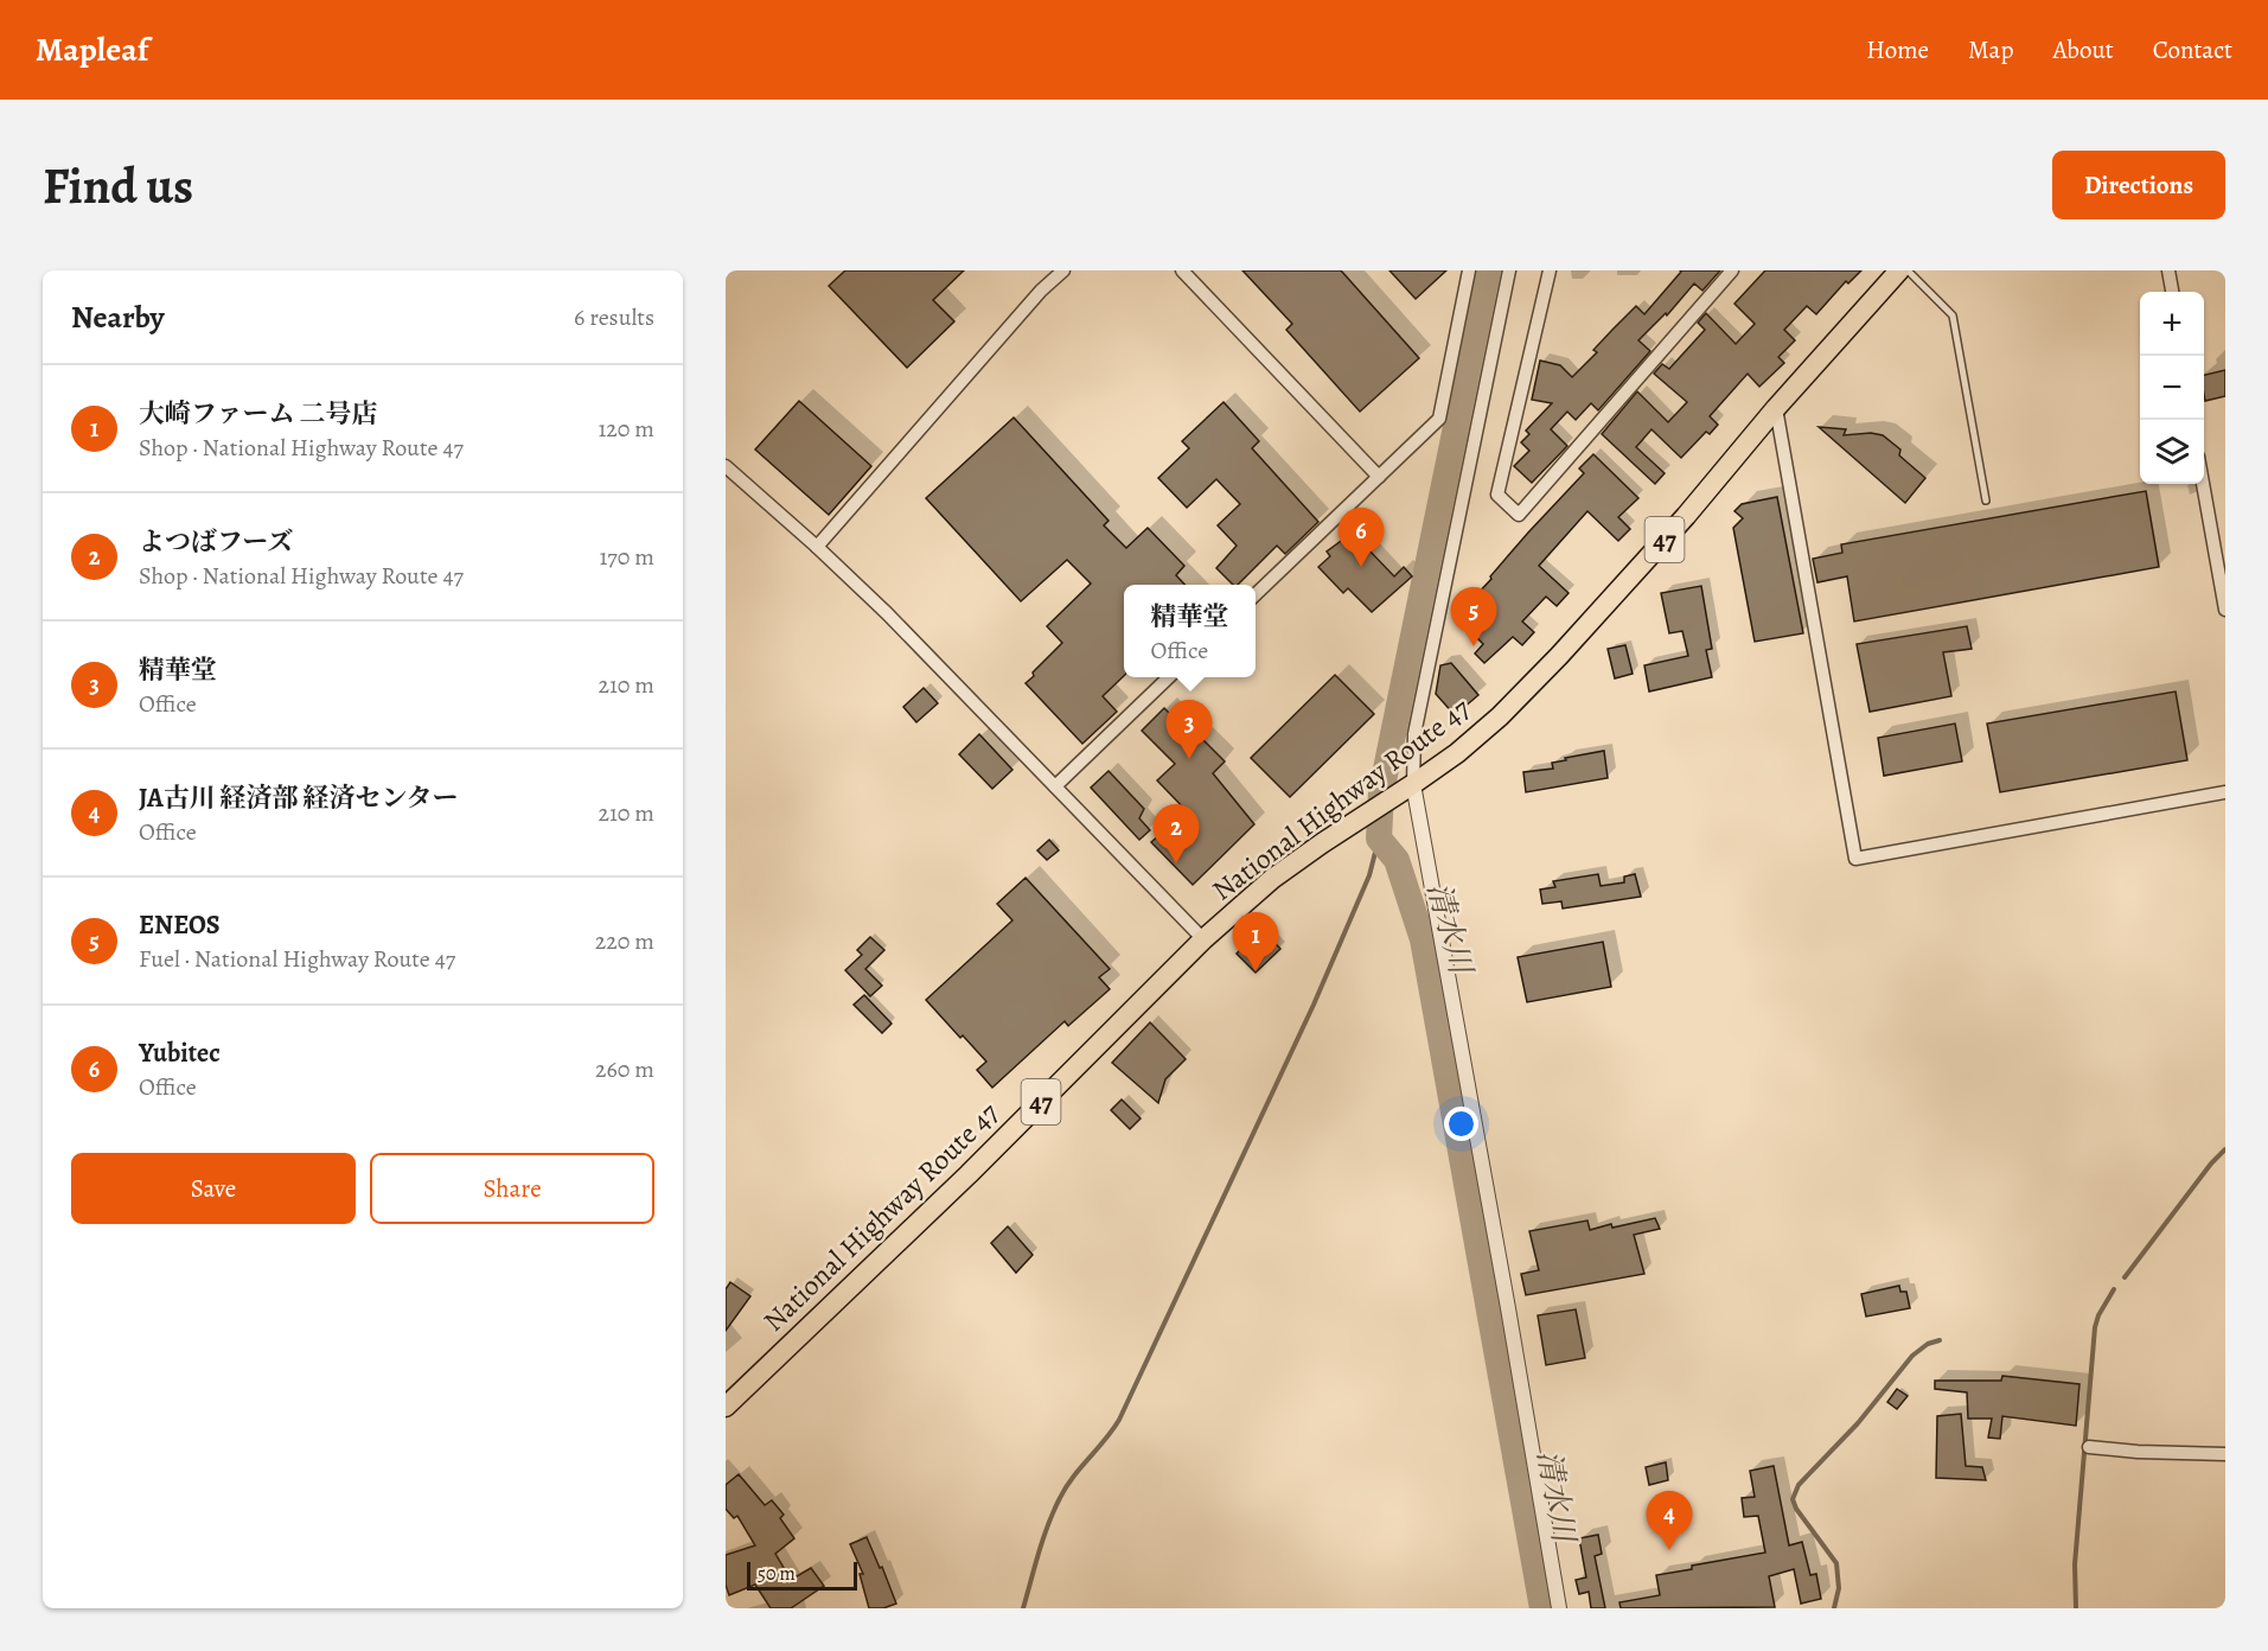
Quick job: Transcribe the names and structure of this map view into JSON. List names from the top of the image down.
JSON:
{
  "streets": {
    "highway": ["47", "National Highway Route 47"]
  },
  "water": ["清水川"],
  "scale_bar": "50 m",
  "page": {
    "header": "Mapleaf",
    "nav": [
      "Home",
      "Map",
      "About",
      "Contact"
    ],
    "buttons": [
      "Directions",
      ["Save", "Share"]
    ],
    "title": "Find us",
    "heading": ["Nearby", "6 results"],
    "map_buttons": ["+", "−"],
    "list": [
      {
        "mark": "1",
        "name": "大崎ファーム 二号店",
        "note": "Shop · National Highway Route 47",
        "value": "120 m"
      },
      {
        "mark": "2",
        "name": "よつばフーズ",
        "note": "Shop · National Highway Route 47",
        "value": "170 m"
      },
      {
        "mark": "3",
        "name": "精華堂",
        "note": "Office",
        "value": "210 m"
      },
      {
        "mark": "4",
        "name": "JA古川 経済部 経済センター",
        "note": "Office",
        "value": "210 m"
      },
      {
        "mark": "5",
        "name": "ENEOS",
        "note": "Fuel · National Highway Route 47",
        "value": "220 m"
      },
      {
        "mark": "6",
        "name": "Yubitec",
        "note": "Office",
        "value": "260 m"
      }
    ],
    "pins": [
      "6",
      "5",
      "3",
      "2",
      "1",
      "4"
    ],
    "popup": ["精華堂", "Office"],
    "scale": "50 m"
  }
}
